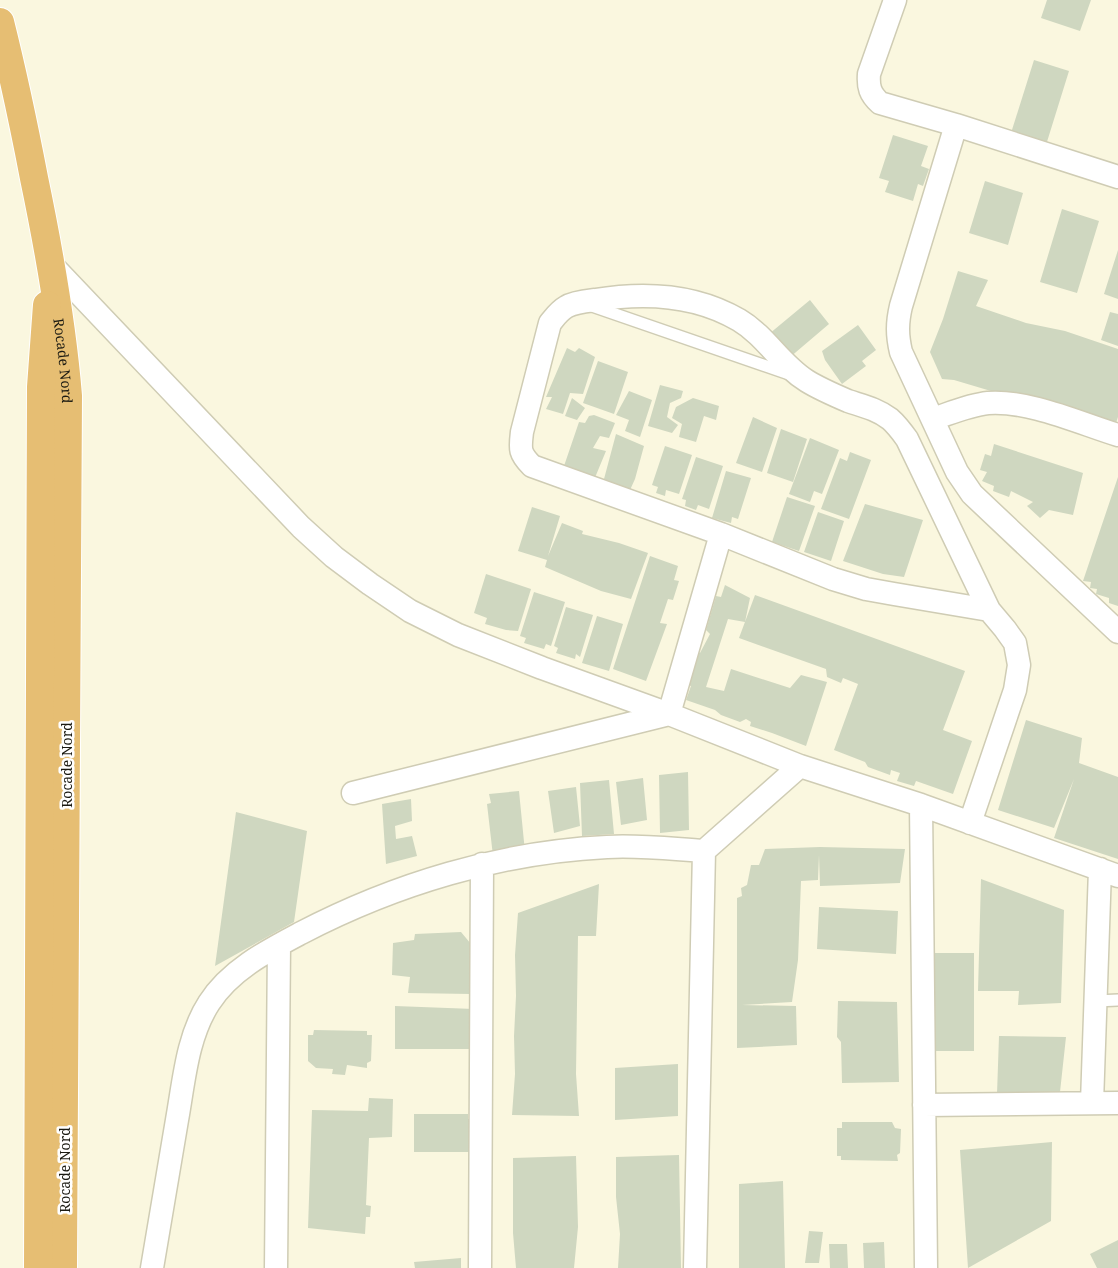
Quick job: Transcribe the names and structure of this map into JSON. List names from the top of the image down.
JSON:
{
  "streets": {
    "highway": ["Rocade Nord"]
  }
}
